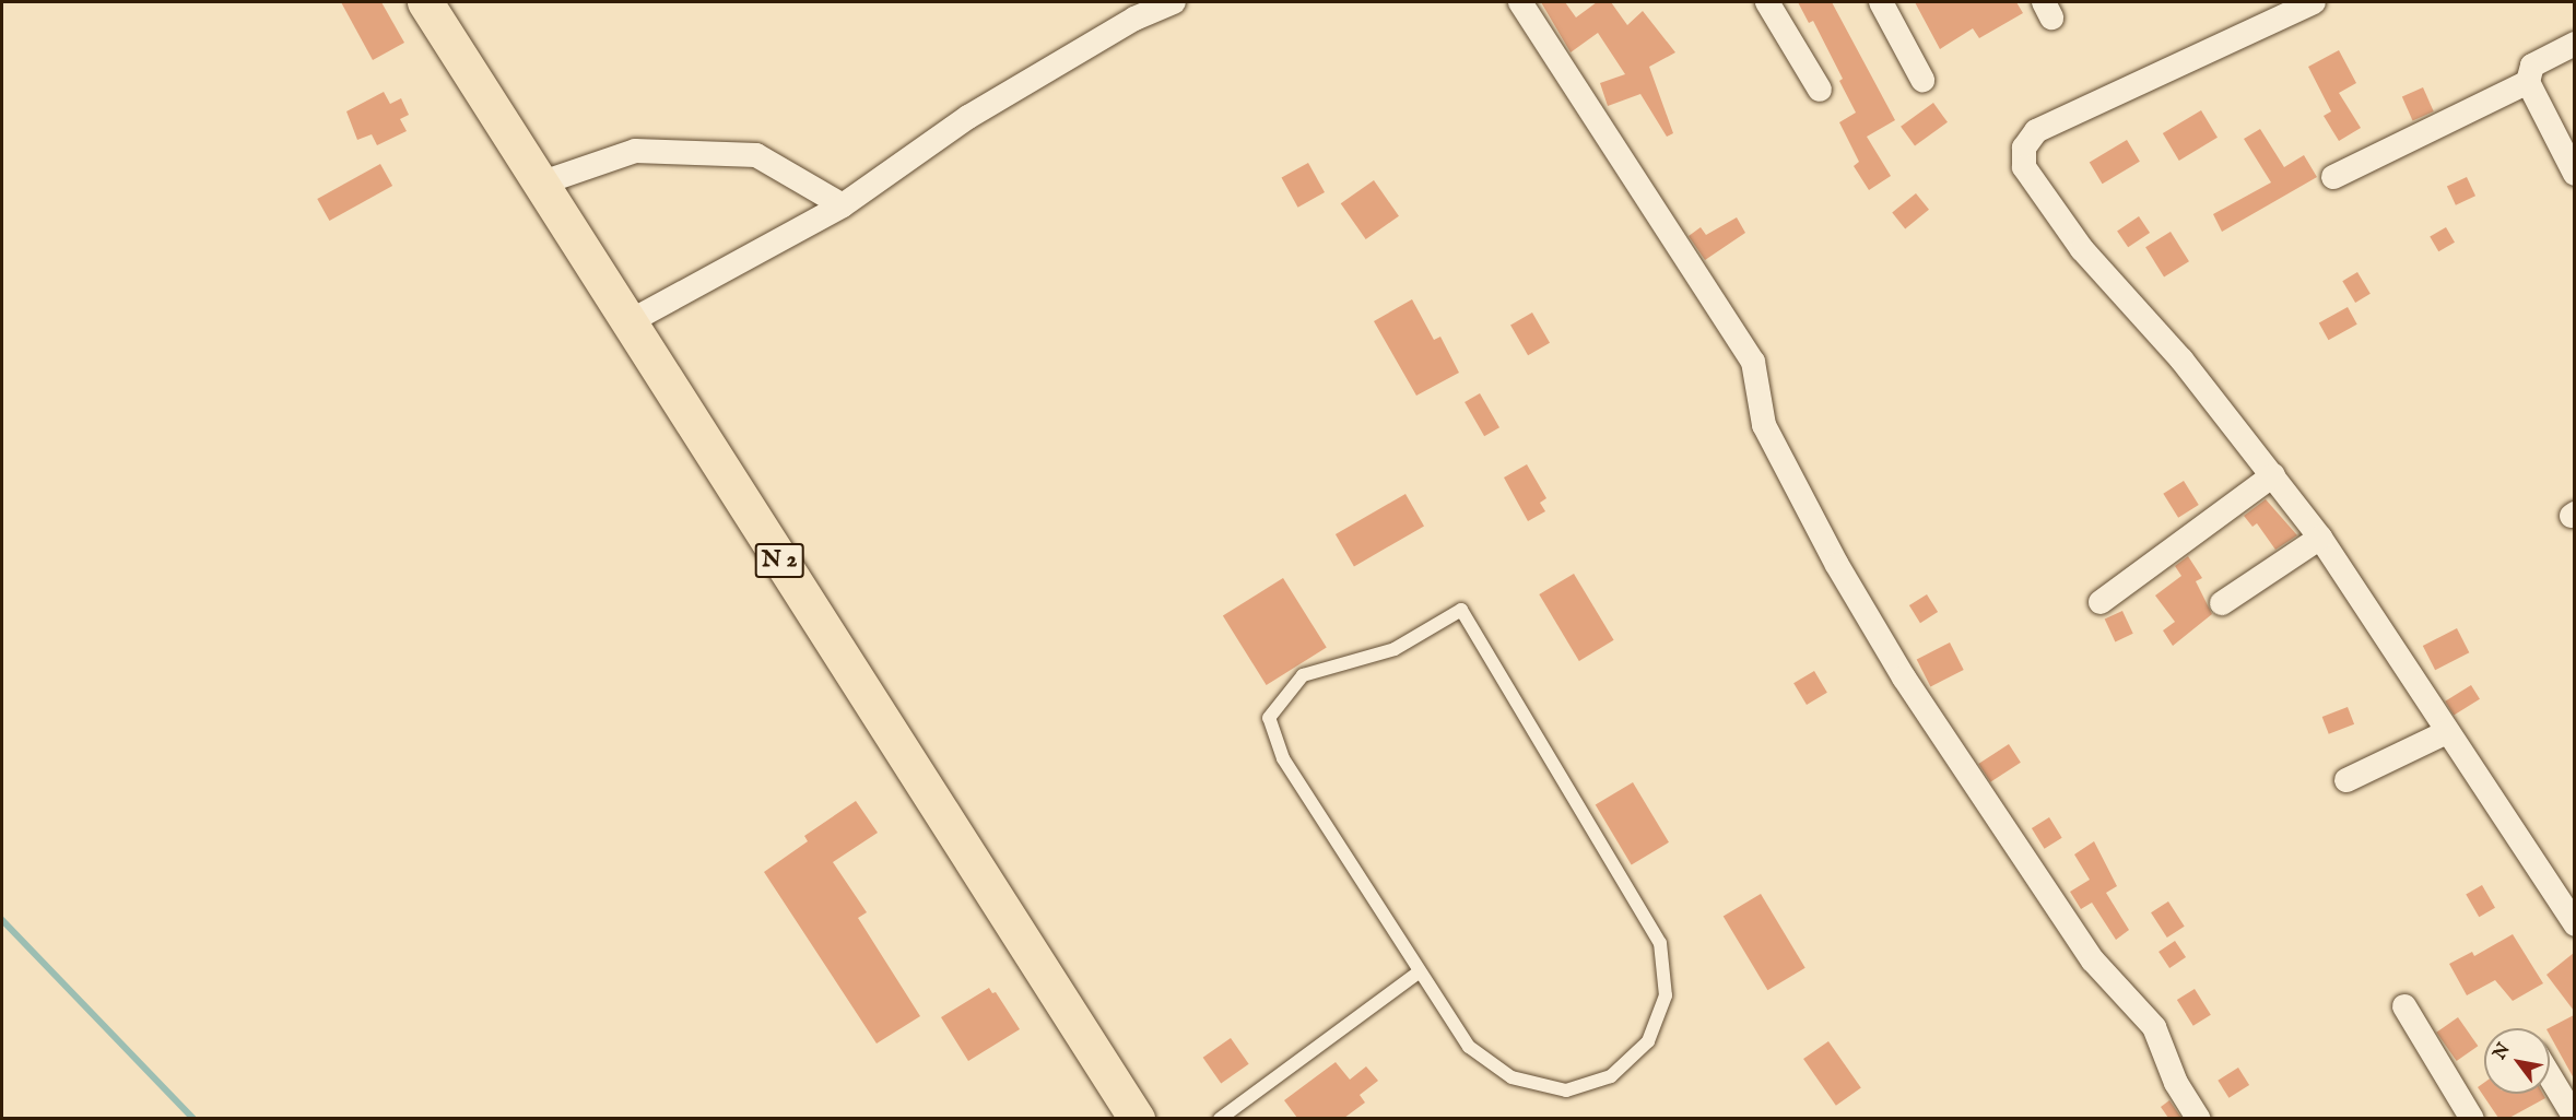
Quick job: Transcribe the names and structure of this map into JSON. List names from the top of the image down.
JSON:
{
  "streets": {
    "main road": ["N 2"]
  },
  "north": "top left"
}
